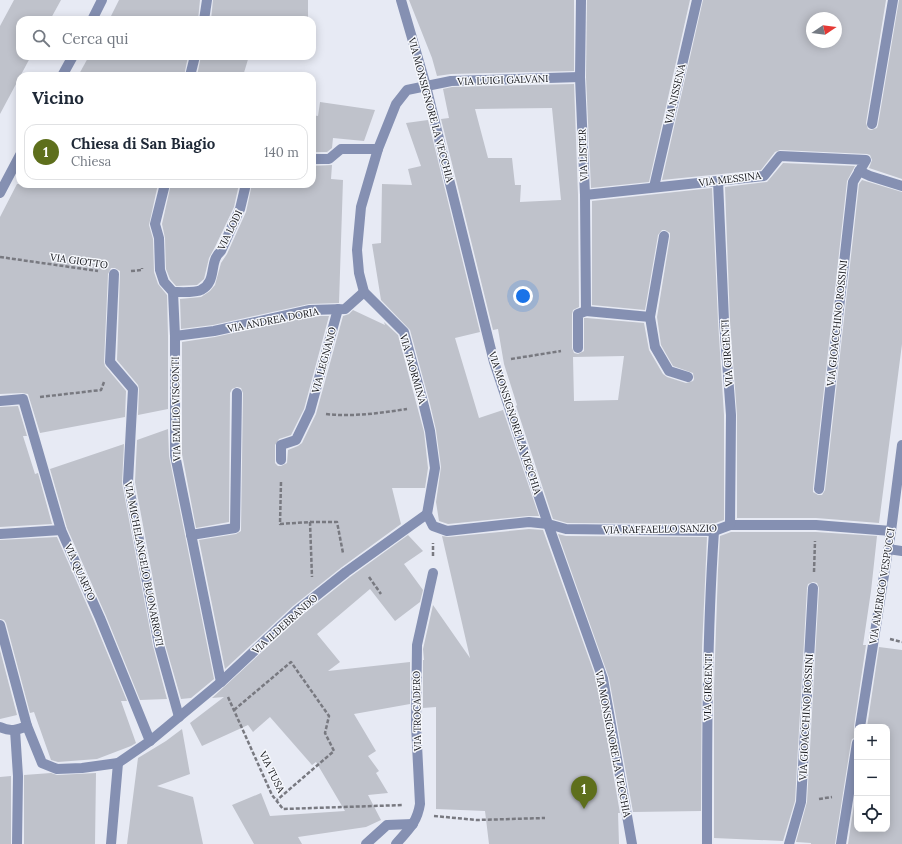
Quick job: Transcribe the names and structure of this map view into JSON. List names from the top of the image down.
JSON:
{
  "streets": {
    "street": [
      "VIA LUIGI GALVANI",
      "VIA NISSENA",
      "VIA MONSIGNORE LA VECCHIA",
      "VIA LISTER",
      "VIA MESSINA",
      "VIA LODI",
      "VIA ANDREA DORIA",
      "VIA GIOACCHINO ROSSINI",
      "VIA GIRGENTI",
      "VIA LEGNANO",
      "VIA TAORMINA",
      "VIA EMILIO VISCONTI",
      "VIA RAFFAELLO SANZIO",
      "VIA MICHELANGELO BUONARROTI",
      "VIA QUARTO",
      "VIA AMERIGO VESPUCCI",
      "VIA ILDEBRANDO",
      "VIA TROCADERO"
    ],
    "path": ["VIA GIOTTO", "VIA TUSA"]
  },
  "crossings": [
    ["VIA LUIGI GALVANI", "VIA MONSIGNORE LA VECCHIA"],
    ["VIA LUIGI GALVANI", "VIA LISTER"],
    ["VIA NISSENA", "VIA MESSINA"],
    ["VIA MONSIGNORE LA VECCHIA", "VIA RAFFAELLO SANZIO"],
    ["VIA LISTER", "VIA MESSINA"],
    ["VIA MESSINA", "VIA GIOACCHINO ROSSINI"],
    ["VIA MESSINA", "VIA GIRGENTI"],
    ["VIA LODI", "VIA EMILIO VISCONTI"],
    ["VIA ANDREA DORIA", "VIA LEGNANO"],
    ["VIA ANDREA DORIA", "VIA TAORMINA"],
    ["VIA ANDREA DORIA", "VIA EMILIO VISCONTI"],
    ["VIA GIRGENTI", "VIA RAFFAELLO SANZIO"],
    ["VIA TAORMINA", "VIA ILDEBRANDO"],
    ["VIA EMILIO VISCONTI", "VIA ILDEBRANDO"],
    ["VIA EMILIO VISCONTI", "VIA TUSA"],
    ["VIA RAFFAELLO SANZIO", "VIA AMERIGO VESPUCCI"],
    ["VIA MICHELANGELO BUONARROTI", "VIA ILDEBRANDO"],
    ["VIA QUARTO", "VIA ILDEBRANDO"],
    ["VIA ILDEBRANDO", "VIA TUSA"],
    ["VIA TROCADERO", "VIA TUSA"]
  ],
  "north": "right",
  "page": {
    "search": "Cerca qui",
    "heading": "Vicino",
    "list": [
      {
        "mark": "1",
        "name": "Chiesa di San Biagio",
        "note": "Chiesa",
        "value": "140 m"
      }
    ],
    "map_buttons": ["+", "−"],
    "pins": "1"
  }
}
